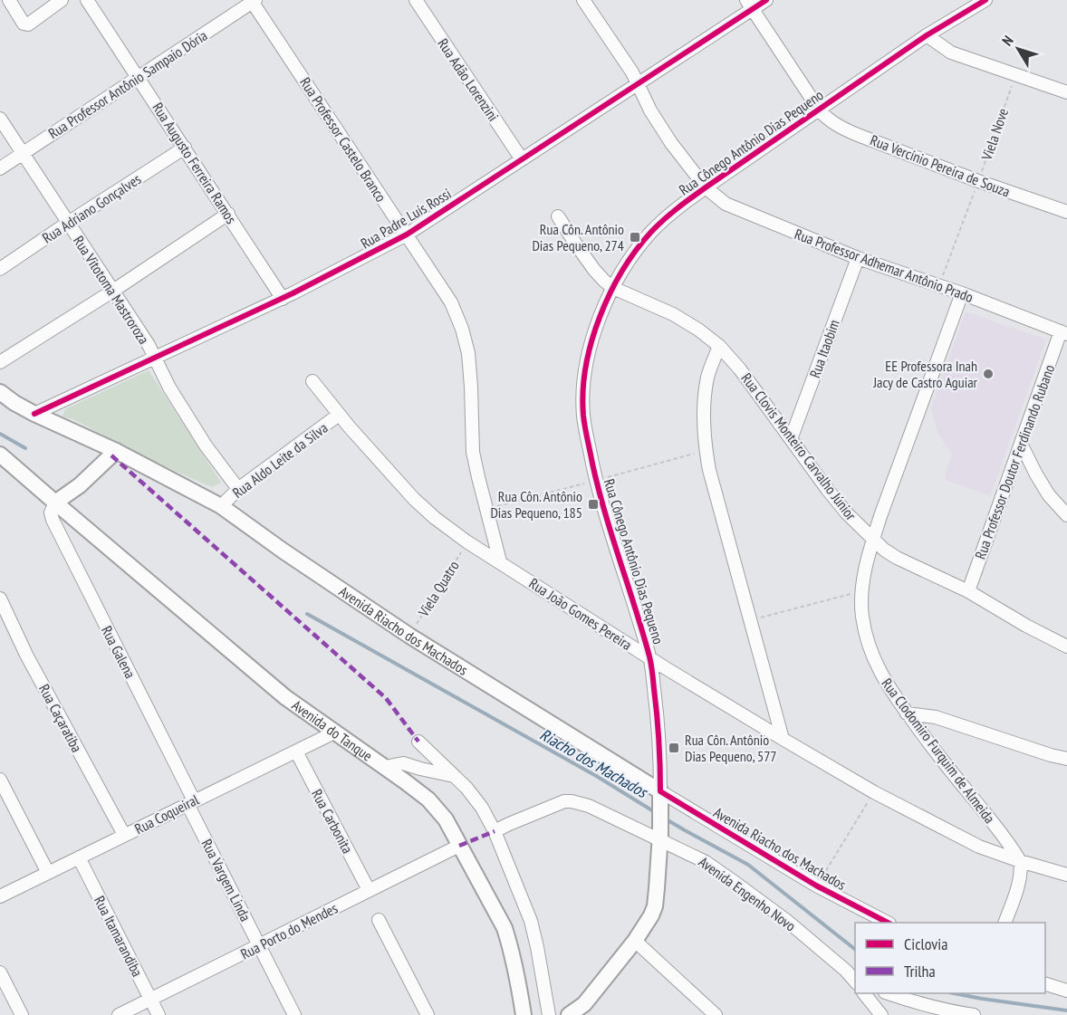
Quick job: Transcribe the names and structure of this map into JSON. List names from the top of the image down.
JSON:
{
  "streets": {
    "main road": ["Rua Cônego Antônio Dias Pequeno", "Avenida Riacho dos Machados", "Avenida do Tanque"],
    "street": [
      "Rua Adão Lorenzini",
      "Rua Professor Antônio Sampaio Dória",
      "Rua Professor Castelo Branco",
      "Rua Augusto Ferreira Ramos",
      "Rua Vercínio Pereira de Souza",
      "Rua Adriano Gonçalves",
      "Rua Padre Luís Rossi",
      "Rua Professor Adhemar Antônio Prado",
      "Rua Vitotoma Mastroroza",
      "Rua Itaobim",
      "Rua Clovis Monteiro Carvalho Júnior",
      "Rua Aldo Leite da Silva",
      "Rua Professor Doutor Ferdinando Rubano",
      "Rua João Gomes Pereira",
      "Rua Galena",
      "Rua Caçaratiba",
      "Rua Clodomiro Furquim de Almeida",
      "Rua Coqueiral",
      "Rua Carbonita",
      "Rua Vargem Linda",
      "Avenida Engenho Novo",
      "Rua Porto do Mendes",
      "Rua Itamarandiba"
    ],
    "path": ["Viela Nove", "Viela Quatro"]
  },
  "crossings": [
    ["Rua Adão Lorenzini", "Rua Padre Luís Rossi"],
    ["Rua Professor Antônio Sampaio Dória", "Rua Professor Castelo Branco"],
    ["Rua Professor Antônio Sampaio Dória", "Rua Augusto Ferreira Ramos"],
    ["Rua Professor Antônio Sampaio Dória", "Rua Vitotoma Mastroroza"],
    ["Viela Nove", "Rua Vercínio Pereira de Souza"],
    ["Viela Nove", "Rua Professor Adhemar Antônio Prado"],
    ["Rua Professor Castelo Branco", "Rua Padre Luís Rossi"],
    ["Rua Professor Castelo Branco", "Rua João Gomes Pereira"],
    ["Rua Cônego Antônio Dias Pequeno", "Rua Vercínio Pereira de Souza"],
    ["Rua Cônego Antônio Dias Pequeno", "Rua Professor Adhemar Antônio Prado"],
    ["Rua Cônego Antônio Dias Pequeno", "Rua Clovis Monteiro Carvalho Júnior"],
    ["Rua Cônego Antônio Dias Pequeno", "Rua João Gomes Pereira"],
    ["Rua Cônego Antônio Dias Pequeno", "Avenida Riacho dos Machados"],
    ["Rua Cônego Antônio Dias Pequeno", "Avenida Engenho Novo"],
    ["Rua Augusto Ferreira Ramos", "Rua Adriano Gonçalves"],
    ["Rua Augusto Ferreira Ramos", "Rua Padre Luís Rossi"],
    ["Rua Vercínio Pereira de Souza", "Rua Padre Luís Rossi"],
    ["Rua Adriano Gonçalves", "Rua Vitotoma Mastroroza"],
    ["Rua Padre Luís Rossi", "Rua Professor Adhemar Antônio Prado"],
    ["Rua Padre Luís Rossi", "Rua Vitotoma Mastroroza"],
    ["Rua Padre Luís Rossi", "Avenida Riacho dos Machados"],
    ["Rua Professor Adhemar Antônio Prado", "Rua Itaobim"],
    ["Rua Professor Adhemar Antônio Prado", "Rua Professor Doutor Ferdinando Rubano"],
    ["Rua Professor Adhemar Antônio Prado", "Rua Clodomiro Furquim de Almeida"],
    ["Rua Vitotoma Mastroroza", "Rua Aldo Leite da Silva"],
    ["Rua Itaobim", "Rua Clovis Monteiro Carvalho Júnior"],
    ["Rua Clovis Monteiro Carvalho Júnior", "Rua Professor Doutor Ferdinando Rubano"],
    ["Rua Clovis Monteiro Carvalho Júnior", "Rua Clodomiro Furquim de Almeida"],
    ["Rua Aldo Leite da Silva", "Rua João Gomes Pereira"],
    ["Rua Aldo Leite da Silva", "Avenida Riacho dos Machados"],
    ["Viela Quatro", "Rua João Gomes Pereira"],
    ["Viela Quatro", "Avenida Riacho dos Machados"],
    ["Rua João Gomes Pereira", "Rua Clodomiro Furquim de Almeida"],
    ["Rua Galena", "Avenida do Tanque"],
    ["Rua Galena", "Rua Coqueiral"],
    ["Rua Galena", "Rua Vargem Linda"],
    ["Rua Caçaratiba", "Rua Coqueiral"],
    ["Avenida do Tanque", "Rua Coqueiral"],
    ["Avenida do Tanque", "Rua Porto do Mendes"],
    ["Rua Coqueiral", "Rua Carbonita"],
    ["Rua Coqueiral", "Rua Vargem Linda"],
    ["Rua Coqueiral", "Rua Itamarandiba"],
    ["Rua Carbonita", "Rua Porto do Mendes"],
    ["Rua Vargem Linda", "Rua Porto do Mendes"],
    ["Rua Porto do Mendes", "Rua Itamarandiba"]
  ],
  "water": ["Riacho dos Machados"],
  "places": {
    "transit": ["Rua Côn. Antônio Dias Pequeno, 274", "Rua Côn. Antônio Dias Pequeno, 185", "Rua Côn. Antônio Dias Pequeno, 577"],
    "other": ["EE Professora Inah Jacy de Castro Aguiar"]
  },
  "legend": ["Ciclovia", "Trilha"],
  "north": "top left"
}
